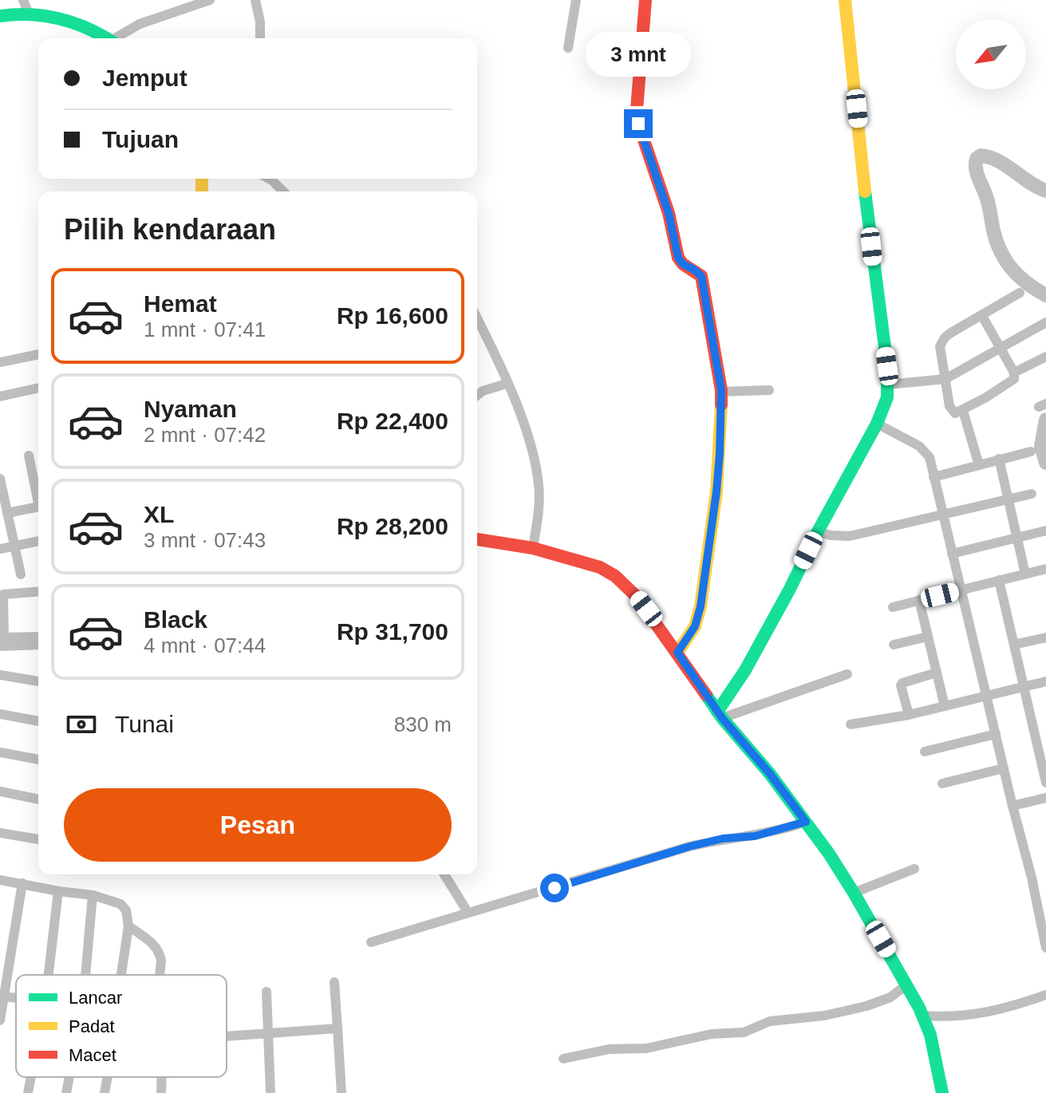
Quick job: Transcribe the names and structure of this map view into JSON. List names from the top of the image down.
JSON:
{
  "legend": ["Lancar", "Padat", "Macet"],
  "north": "bottom left",
  "page": {
    "bubble": "3 mnt",
    "banner": ["Jemput", "Tujuan"],
    "heading": "Pilih kendaraan",
    "list": [
      {
        "name": "Hemat",
        "note": "1 mnt · 07:41",
        "value": "Rp 16,600"
      },
      {
        "name": "Nyaman",
        "note": "2 mnt · 07:42",
        "value": "Rp 22,400"
      },
      {
        "name": "XL",
        "note": "3 mnt · 07:43",
        "value": "Rp 28,200"
      },
      {
        "name": "Black",
        "note": "4 mnt · 07:44",
        "value": "Rp 31,700"
      }
    ],
    "pay": ["Tunai", "830 m"],
    "buttons": "Pesan"
  }
}
